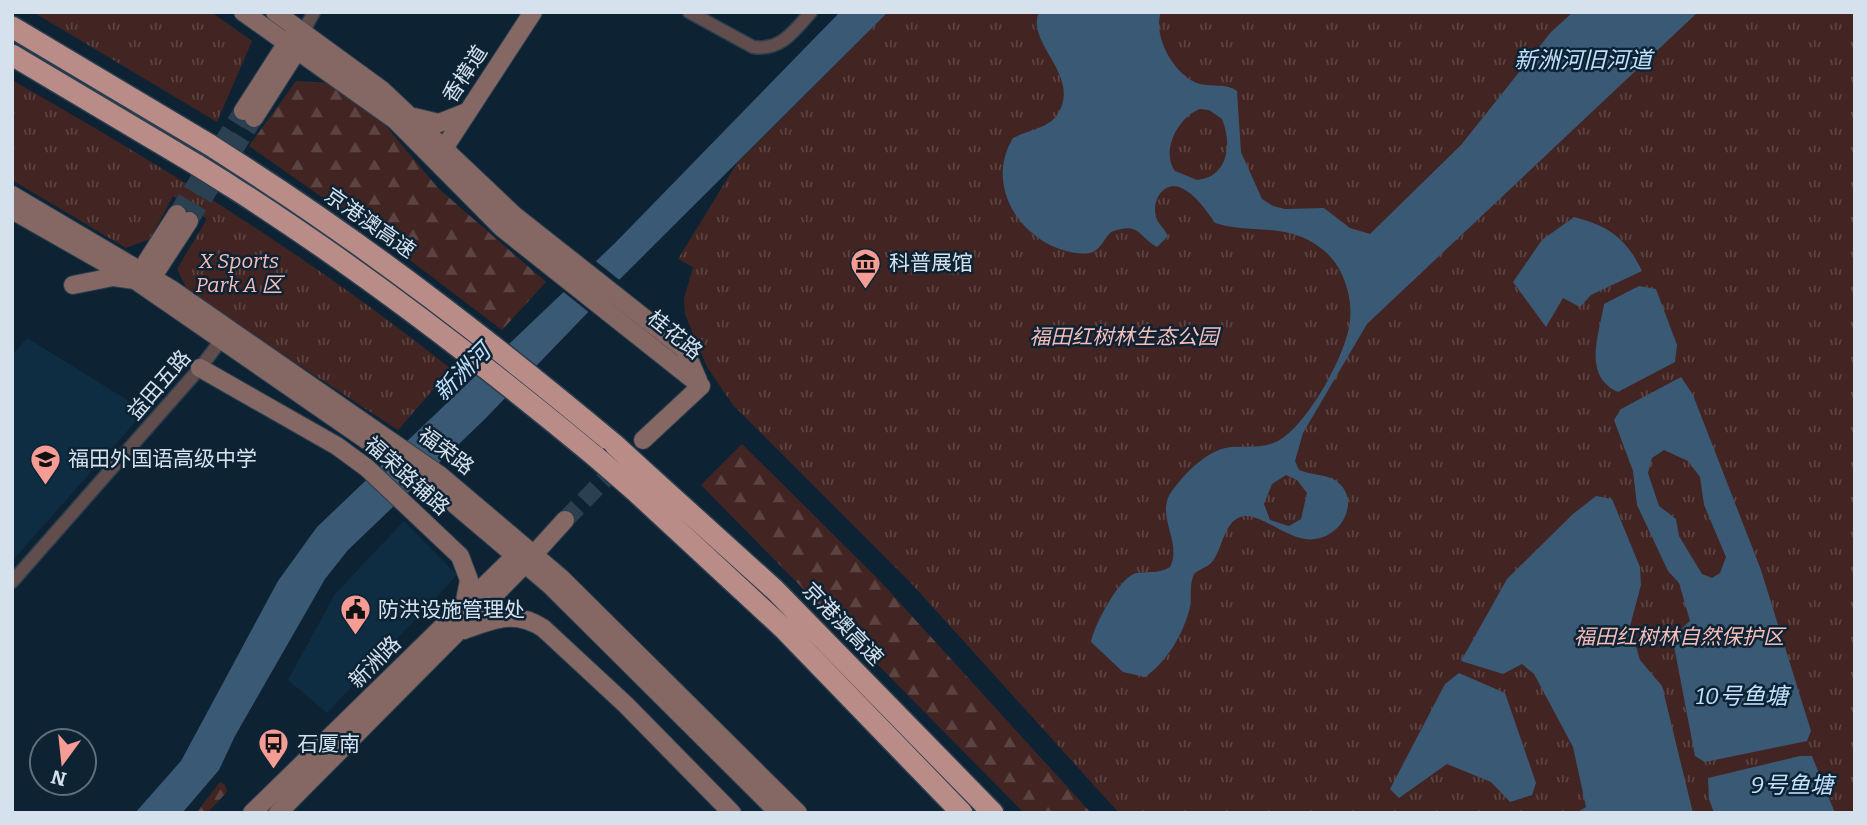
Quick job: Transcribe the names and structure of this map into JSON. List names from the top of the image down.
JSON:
{
  "streets": {
    "highway": ["京港澳高速"],
    "main road": [
      "香樟道",
      "桂花路",
      "福荣路",
      "福荣路辅路",
      "新洲路"
    ],
    "street": ["益田五路"]
  },
  "crossings": [
    ["香樟道", "桂花路"],
    ["益田五路", "福荣路"],
    ["益田五路", "福荣路辅路"],
    ["福荣路", "新洲路"],
    ["福荣路辅路", "新洲路"]
  ],
  "water": [
    "新洲河旧河道",
    "新洲河",
    "10号鱼塘",
    "9号鱼塘"
  ],
  "parks": ["X Sports Park A 区", "福田红树林生态公园", "福田红树林自然保护区"],
  "places": {
    "museum": ["科普展馆"],
    "school or university": ["福田外国语高级中学"],
    "public building": ["防洪设施管理处"],
    "bus stop": ["石厦南"]
  },
  "north": "bottom"
}
